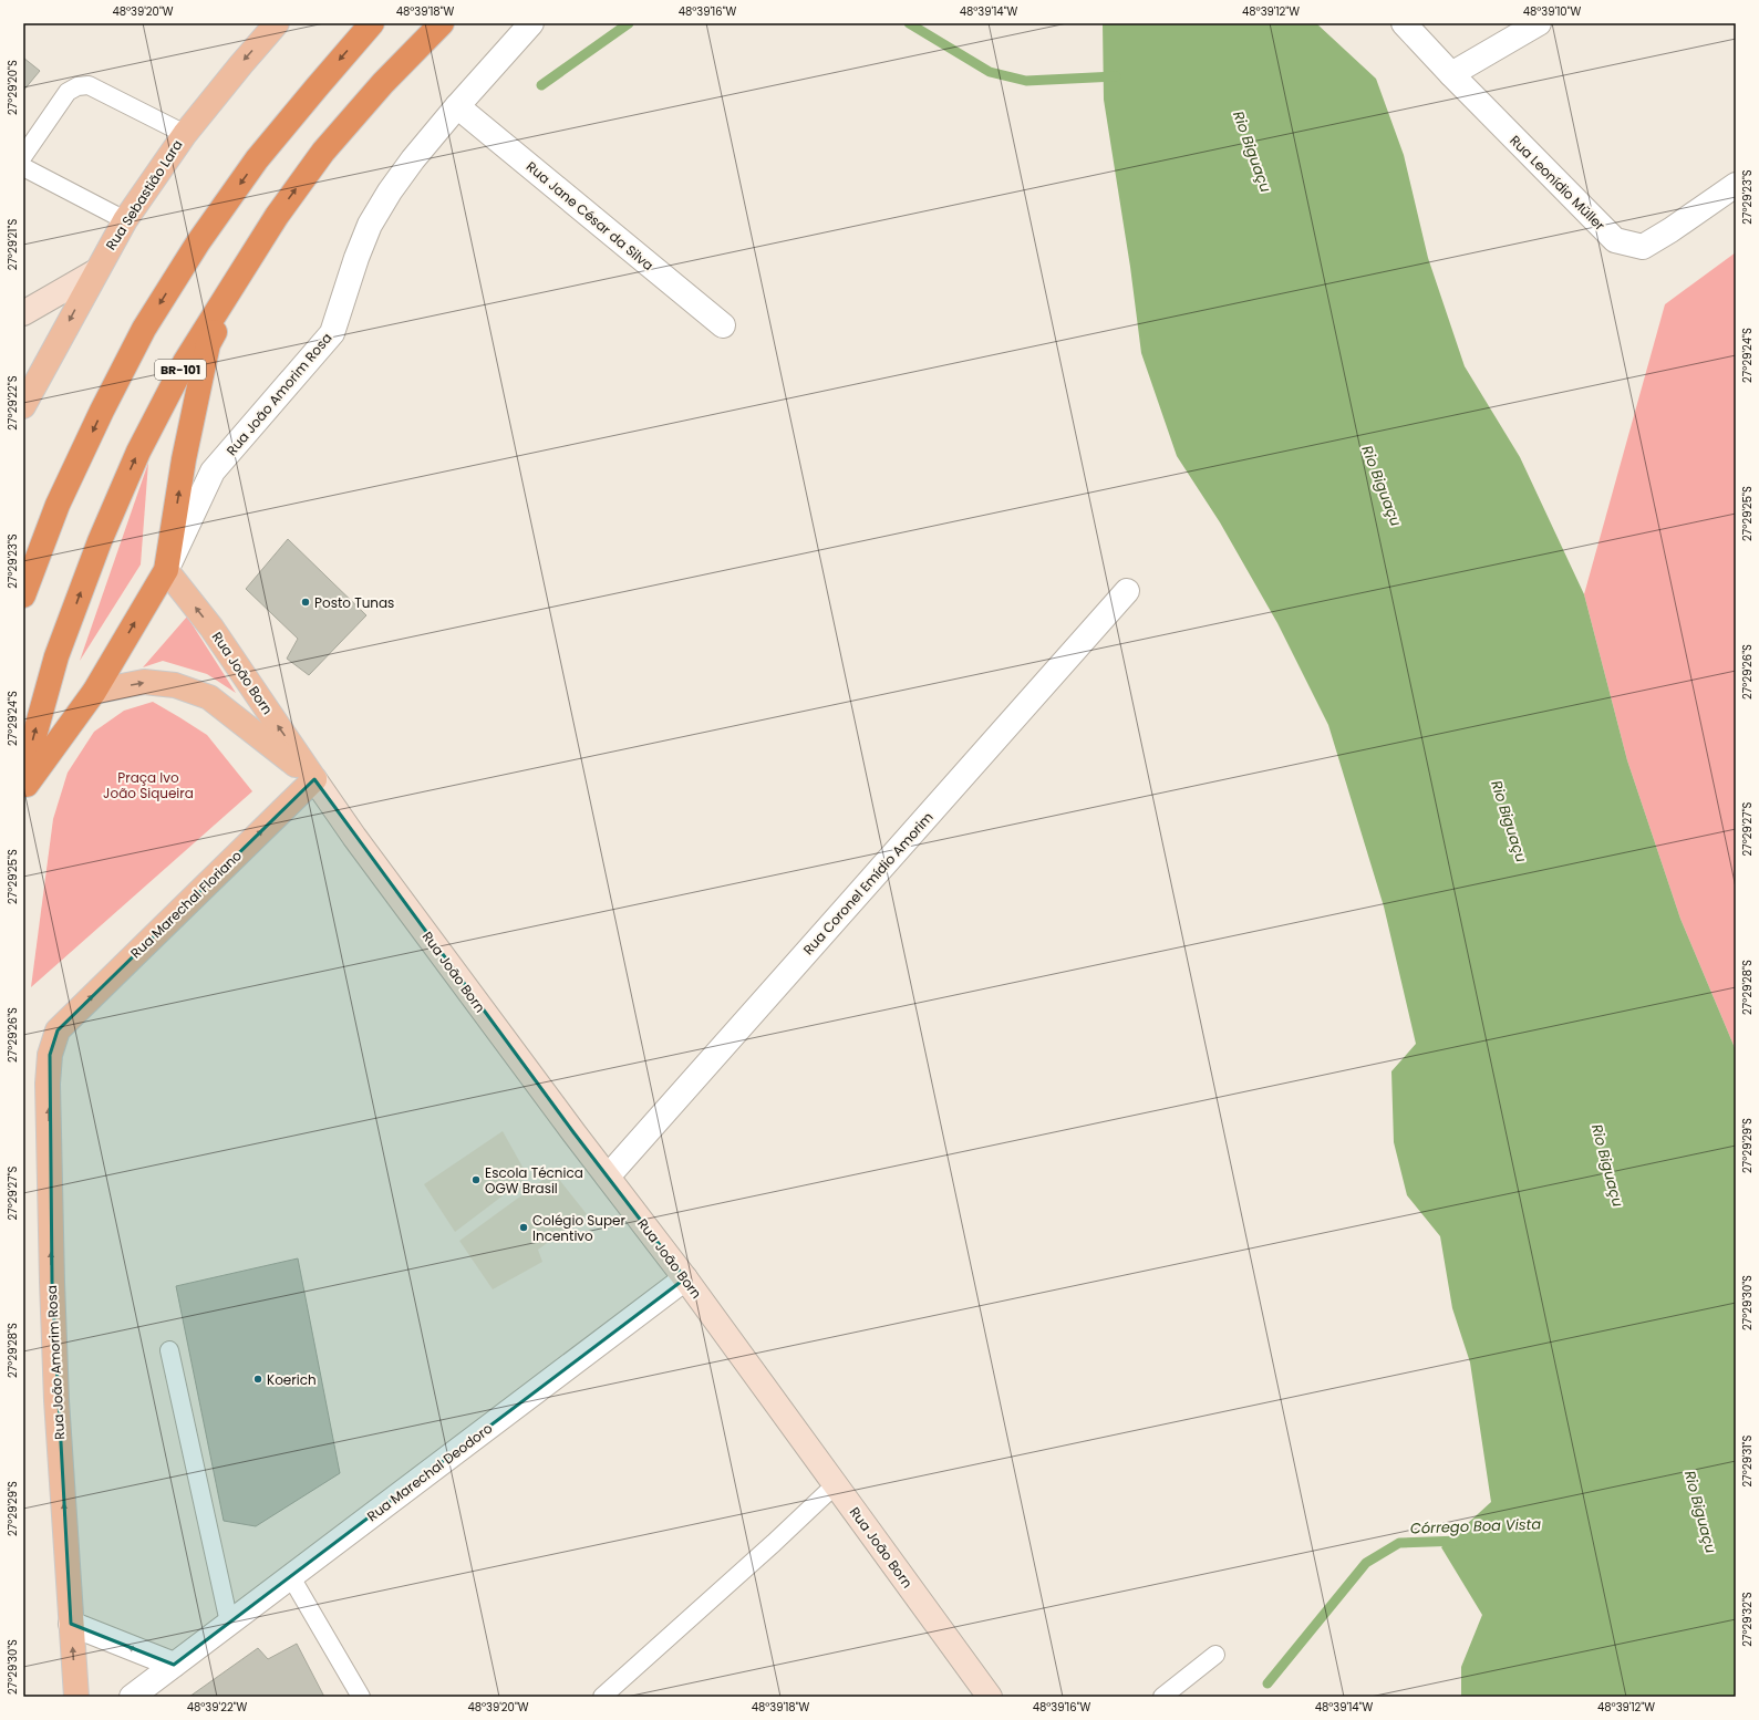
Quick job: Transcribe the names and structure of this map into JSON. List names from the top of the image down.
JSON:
{
  "streets": {
    "highway": ["BR-101"],
    "main road": [
      "Rua Sebastião Lara",
      "Rua João Amorim Rosa",
      "Rua João Born",
      "Rua Marechal Floriano"
    ],
    "street": [
      "Rua Leonídio Müller",
      "Rua Jane César da Silva",
      "Rua Coronel Emídio Amorim",
      "Rua Marechal Deodoro"
    ]
  },
  "crossings": [
    ["Rua Jane César da Silva", "Rua João Amorim Rosa"],
    ["Rua João Amorim Rosa", "Rua João Born"],
    ["Rua João Amorim Rosa", "Rua Marechal Floriano"],
    ["Rua João Born", "Rua Coronel Emídio Amorim"],
    ["Rua João Born", "Rua Marechal Floriano"],
    ["Rua João Born", "Rua Marechal Deodoro"]
  ],
  "one_way": ["Rua Sebastião Lara", "Rua João Amorim Rosa", "Rua Marechal Floriano"],
  "water": ["Rio Biguaçu", "Córrego Boa Vista"],
  "parks": ["Praça Ivo João Siqueira"],
  "places": [
    "Posto Tunas",
    "Escola Técnica OGW Brasil",
    "Colégio Super Incentivo",
    "Koerich"
  ],
  "coordinates": [
    "48°39'20\"W",
    "48°39'18\"W",
    "48°39'16\"W",
    "48°39'14\"W",
    "48°39'12\"W",
    "48°39'10\"W",
    "27°29'20\"S",
    "27°29'23\"S",
    "27°29'21\"S",
    "27°29'24\"S",
    "27°29'22\"S",
    "27°29'25\"S",
    "27°29'26\"S",
    "27°29'27\"S",
    "27°29'28\"S",
    "27°29'29\"S",
    "27°29'30\"S",
    "27°29'31\"S",
    "27°29'32\"S",
    "48°39'22\"W"
  ]
}
